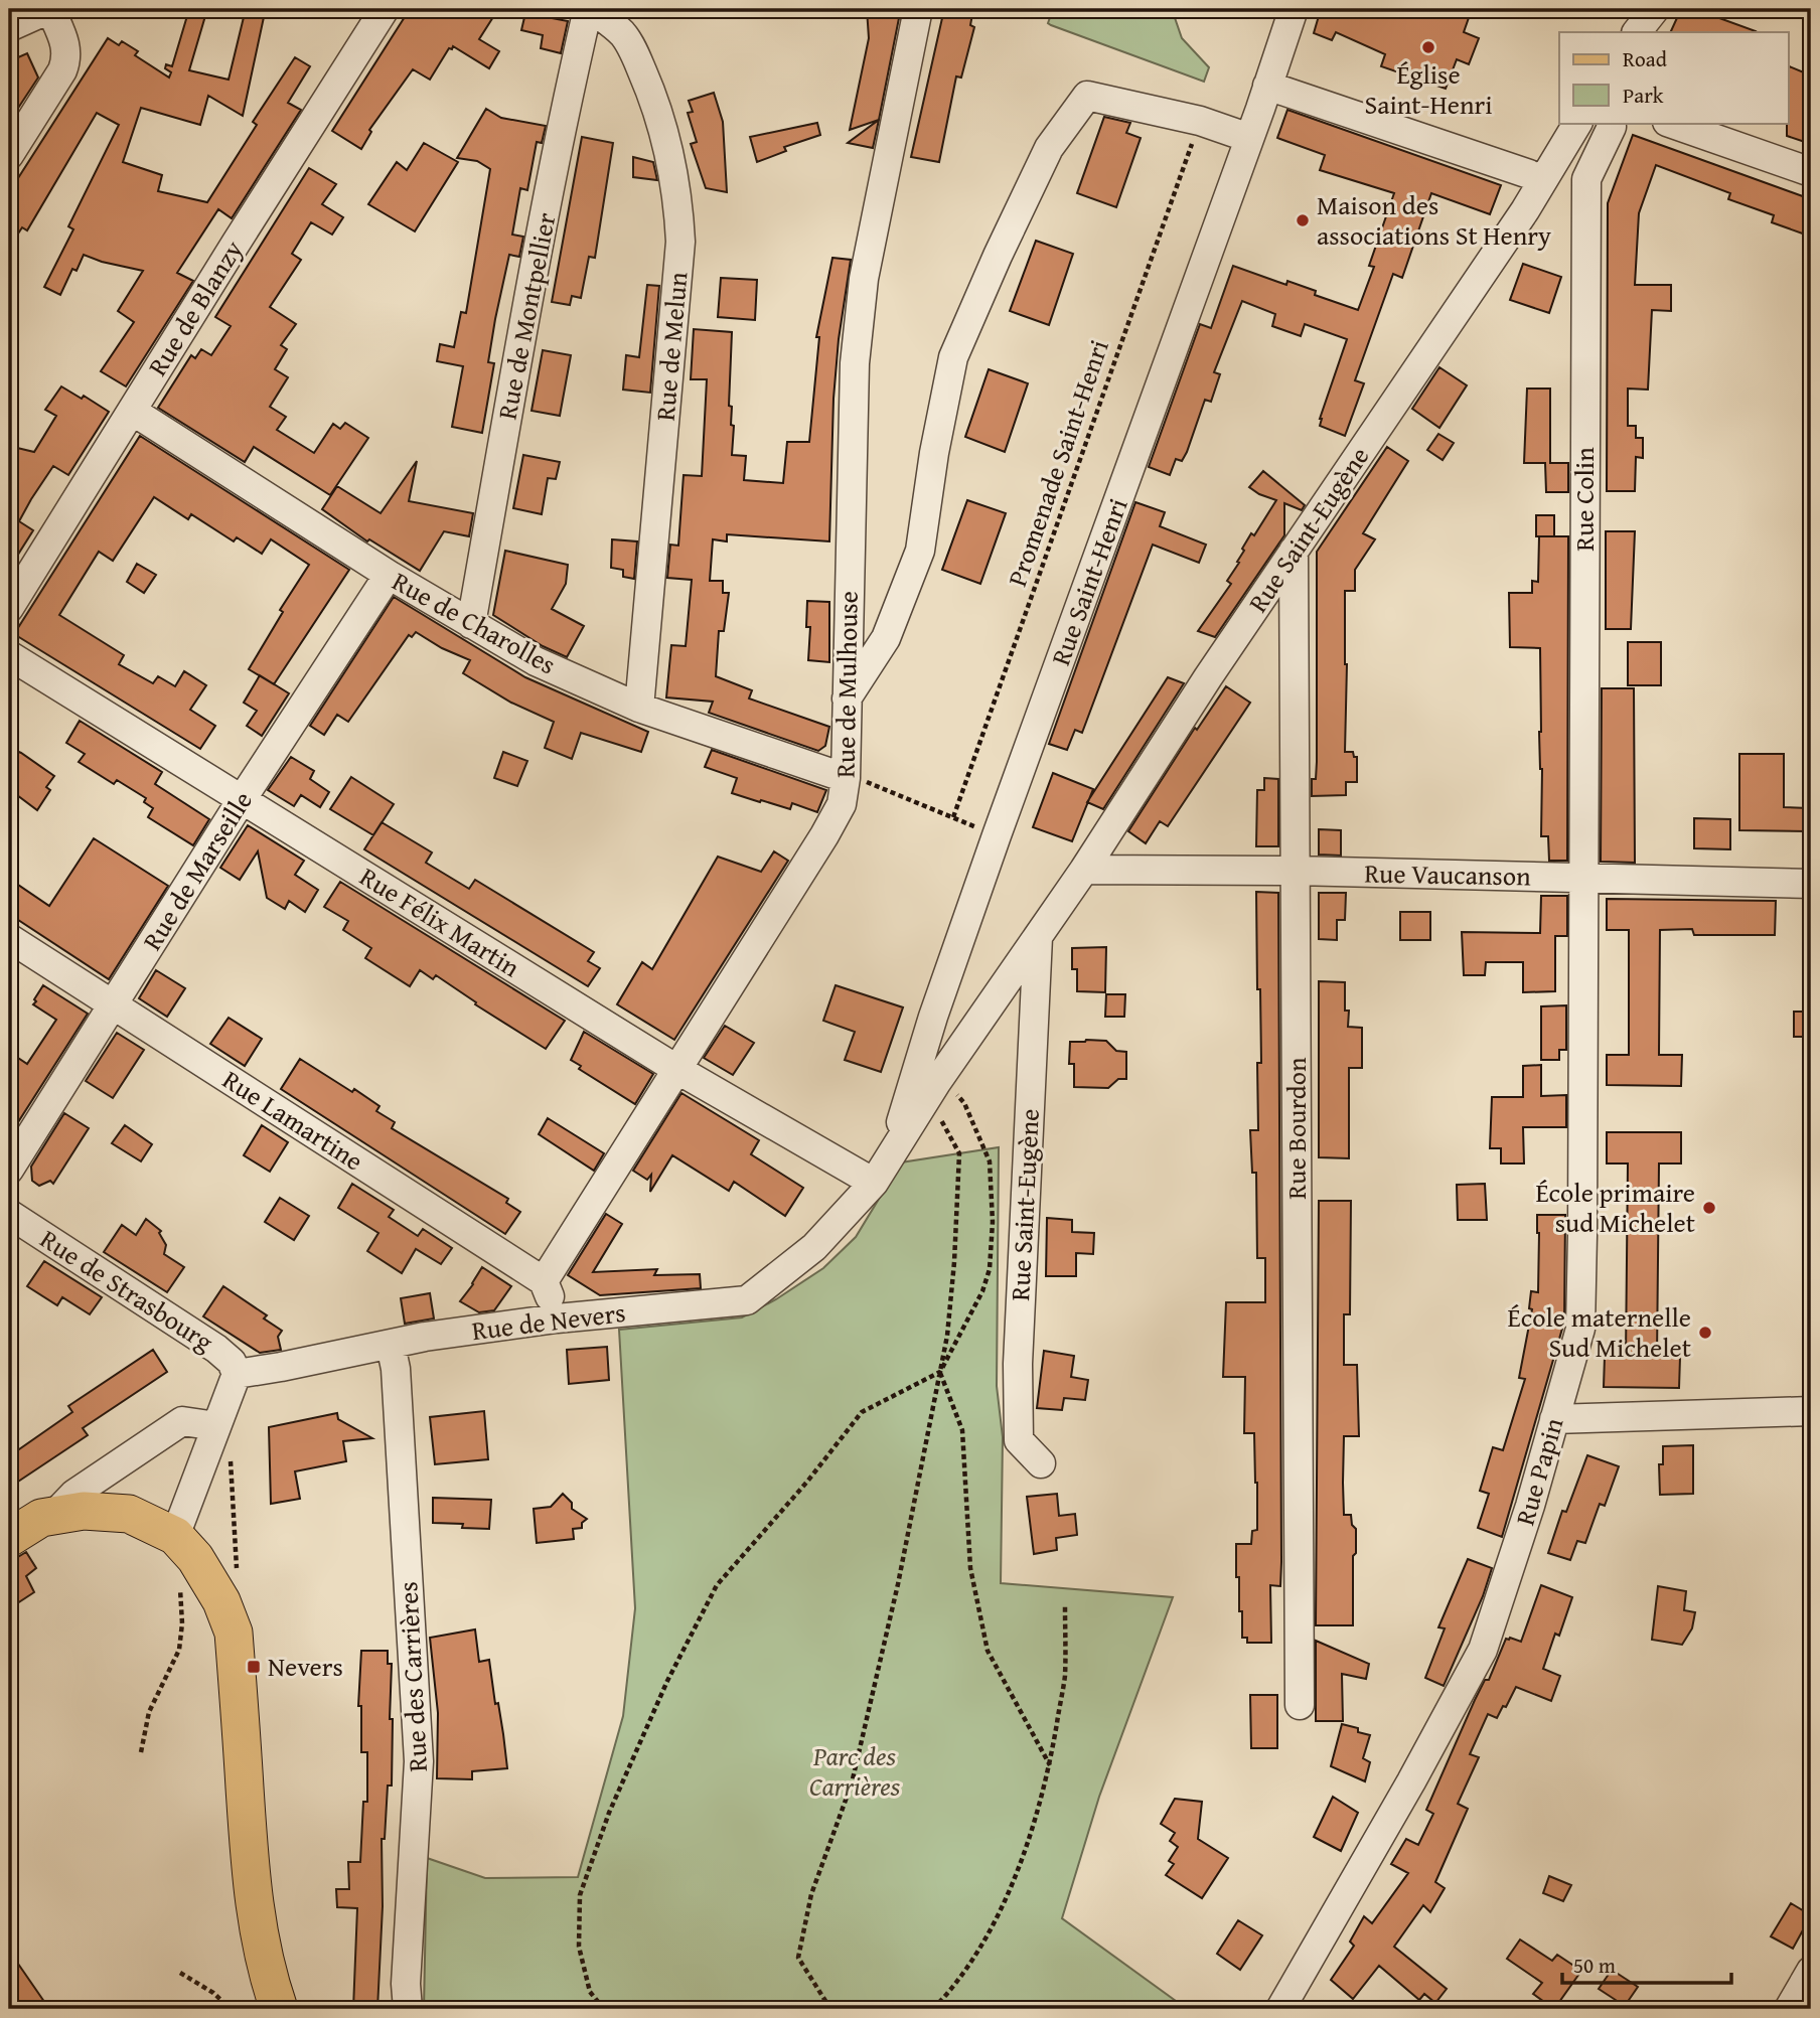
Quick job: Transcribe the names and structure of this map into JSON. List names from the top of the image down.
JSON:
{
  "streets": {
    "street": [
      "Rue de Blanzy",
      "Rue de Montpellier",
      "Rue de Melun",
      "Rue Colin",
      "Rue Saint-Eugène",
      "Rue Saint-Henri",
      "Rue de Charolles",
      "Rue de Mulhouse",
      "Rue de Marseille",
      "Rue Vaucanson",
      "Rue Félix Martin",
      "Rue Lamartine",
      "Rue Bourdon",
      "Rue de Strasbourg",
      "Rue de Nevers",
      "Rue Papin",
      "Rue des Carrières"
    ],
    "path": ["Promenade Saint-Henri"]
  },
  "crossings": [
    ["Rue de Blanzy", "Rue de Charolles"],
    ["Rue de Montpellier", "Rue de Melun"],
    ["Rue de Montpellier", "Rue de Charolles"],
    ["Rue de Melun", "Rue de Charolles"],
    ["Rue Colin", "Rue Vaucanson"],
    ["Rue Colin", "Rue Papin"],
    ["Rue Saint-Eugène", "Rue Saint-Henri"],
    ["Rue Saint-Eugène", "Rue Vaucanson"],
    ["Rue Saint-Eugène", "Rue Félix Martin"],
    ["Rue Saint-Eugène", "Rue Bourdon"],
    ["Rue Saint-Eugène", "Rue de Nevers"],
    ["Rue de Charolles", "Rue de Mulhouse"],
    ["Rue de Charolles", "Rue de Marseille"],
    ["Rue de Mulhouse", "Rue Félix Martin"],
    ["Rue de Mulhouse", "Rue Lamartine"],
    ["Rue de Marseille", "Rue Félix Martin"],
    ["Rue de Marseille", "Rue Lamartine"],
    ["Rue Vaucanson", "Rue Bourdon"],
    ["Rue Vaucanson", "Rue Papin"],
    ["Rue Félix Martin", "Rue de Nevers"],
    ["Rue de Strasbourg", "Rue de Nevers"],
    ["Rue de Nevers", "Rue des Carrières"]
  ],
  "parks": ["Parc des Carrières"],
  "places": {
    "other": [
      "Église Saint-Henri",
      "Maison des associations St Henry",
      "École primaire sud Michelet",
      "École maternelle Sud Michelet"
    ],
    "transit": ["Nevers"]
  },
  "legend": ["Road", "Park"],
  "scale_bar": "50 m"
}
